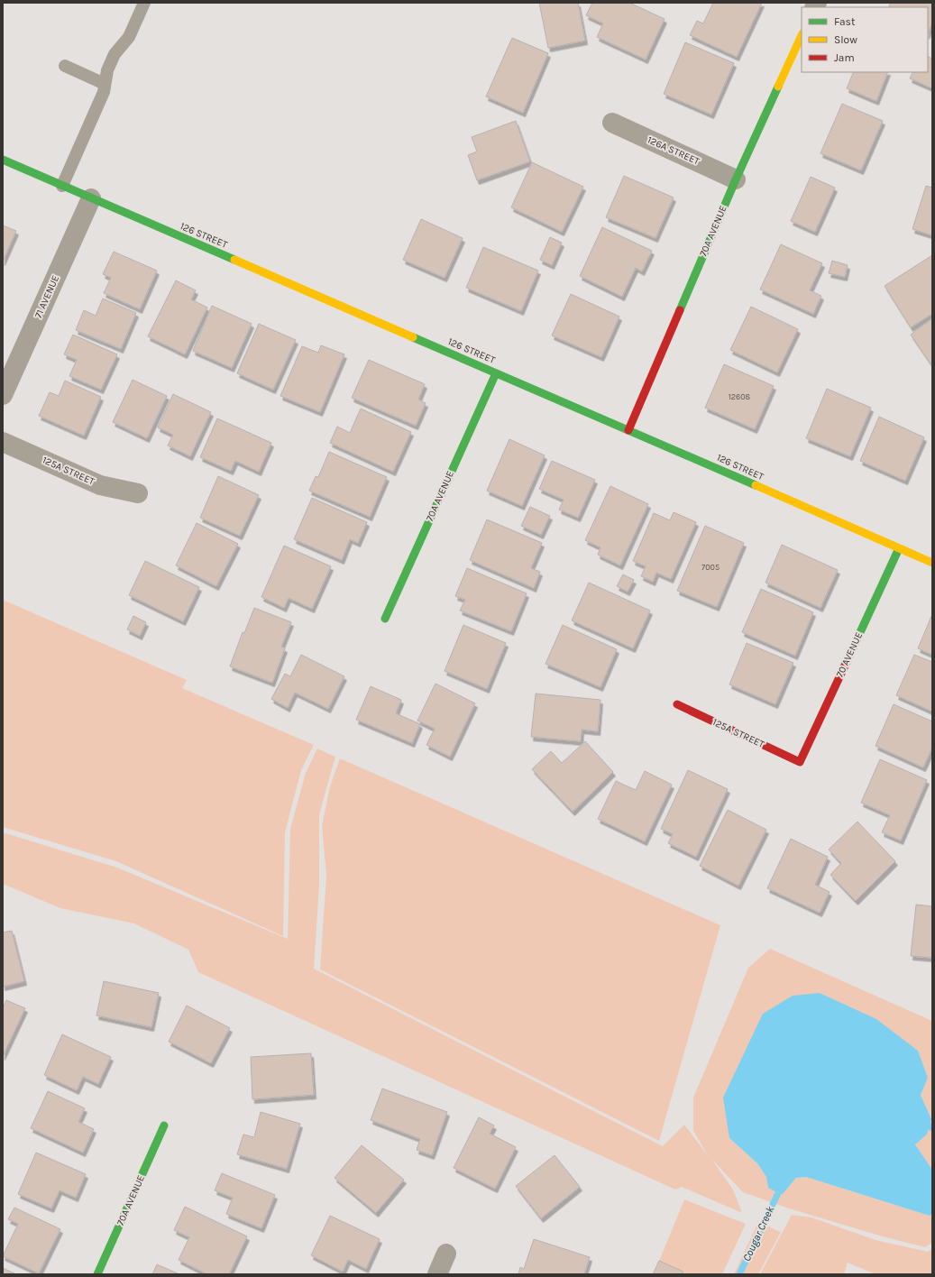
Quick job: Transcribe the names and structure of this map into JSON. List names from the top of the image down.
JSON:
{
  "streets": {
    "street": [
      "126A STREET",
      "70A AVENUE",
      "126 STREET",
      "71 AVENUE",
      "125A STREET",
      "70 AVENUE"
    ]
  },
  "crossings": [
    ["126A STREET", "70A AVENUE"],
    ["70A AVENUE", "126 STREET"],
    ["126 STREET", "71 AVENUE"],
    ["126 STREET", "70 AVENUE"],
    ["125A STREET", "70 AVENUE"]
  ],
  "water": ["Cougar Creek"],
  "house_numbers": ["12608", "7005"],
  "legend": ["Fast", "Slow", "Jam"]
}
